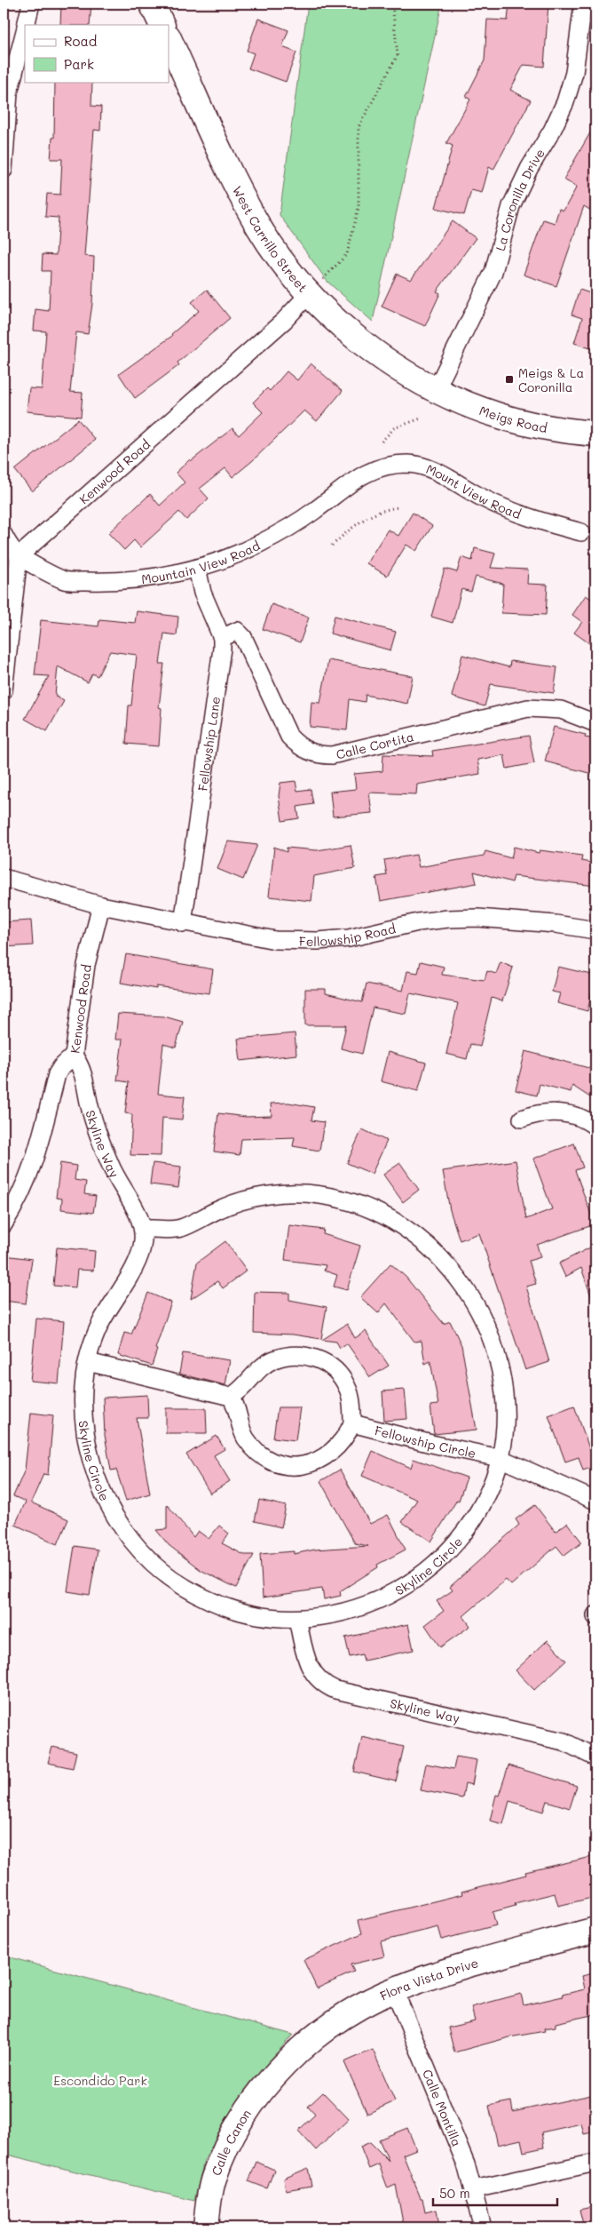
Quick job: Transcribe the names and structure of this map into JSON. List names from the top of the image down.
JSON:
{
  "streets": {
    "main road": [
      "West Carrillo Street",
      "Meigs Road",
      "Flora Vista Drive",
      "Calle Canon"
    ],
    "street": [
      "La Coronilla Drive",
      "Kenwood Road",
      "Mount View Road",
      "Mountain View Road",
      "Fellowship Lane",
      "Calle Cortita",
      "Fellowship Road",
      "Skyline Way",
      "Fellowship Circle",
      "Skyline Circle",
      "Calle Montilla"
    ]
  },
  "crossings": [
    ["La Coronilla Drive", "West Carrillo Street"],
    ["La Coronilla Drive", "Meigs Road"],
    ["West Carrillo Street", "Meigs Road"],
    ["West Carrillo Street", "Kenwood Road"],
    ["Kenwood Road", "Mountain View Road"],
    ["Kenwood Road", "Fellowship Road"],
    ["Kenwood Road", "Skyline Way"],
    ["Mount View Road", "Mountain View Road"],
    ["Mountain View Road", "Fellowship Lane"],
    ["Fellowship Lane", "Calle Cortita"],
    ["Fellowship Lane", "Fellowship Road"],
    ["Skyline Way", "Skyline Circle"],
    ["Fellowship Circle", "Skyline Circle"],
    ["Flora Vista Drive", "Calle Montilla"],
    ["Flora Vista Drive", "Calle Canon"]
  ],
  "parks": ["Escondido Park"],
  "places": {
    "transit": ["Meigs & La Coronilla"]
  },
  "legend": ["Road", "Park"],
  "scale_bar": "50 m"
}
